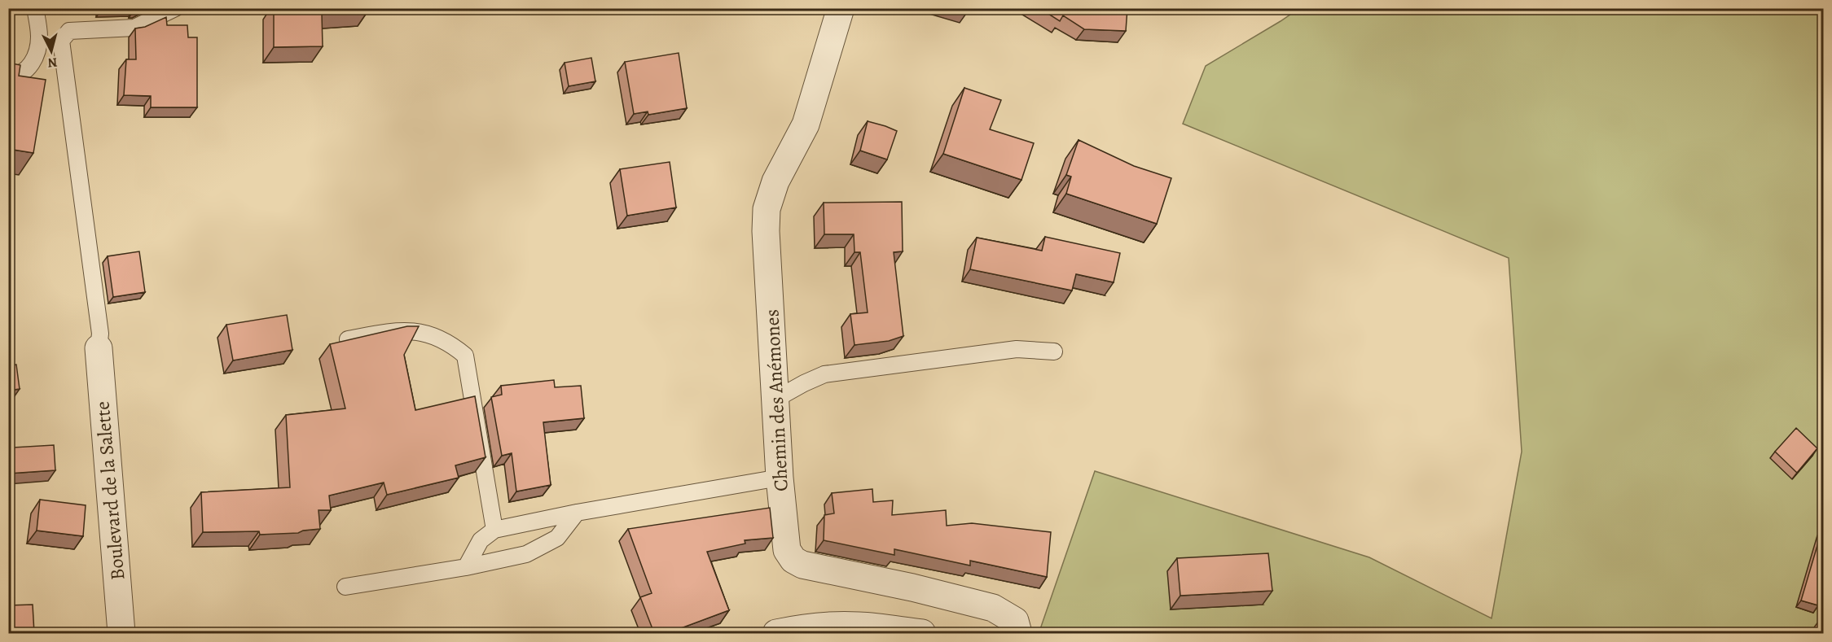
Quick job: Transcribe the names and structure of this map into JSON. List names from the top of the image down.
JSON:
{
  "streets": {
    "street": ["Chemin des Anémones", "Boulevard de la Salette"]
  },
  "north": "bottom"
}
